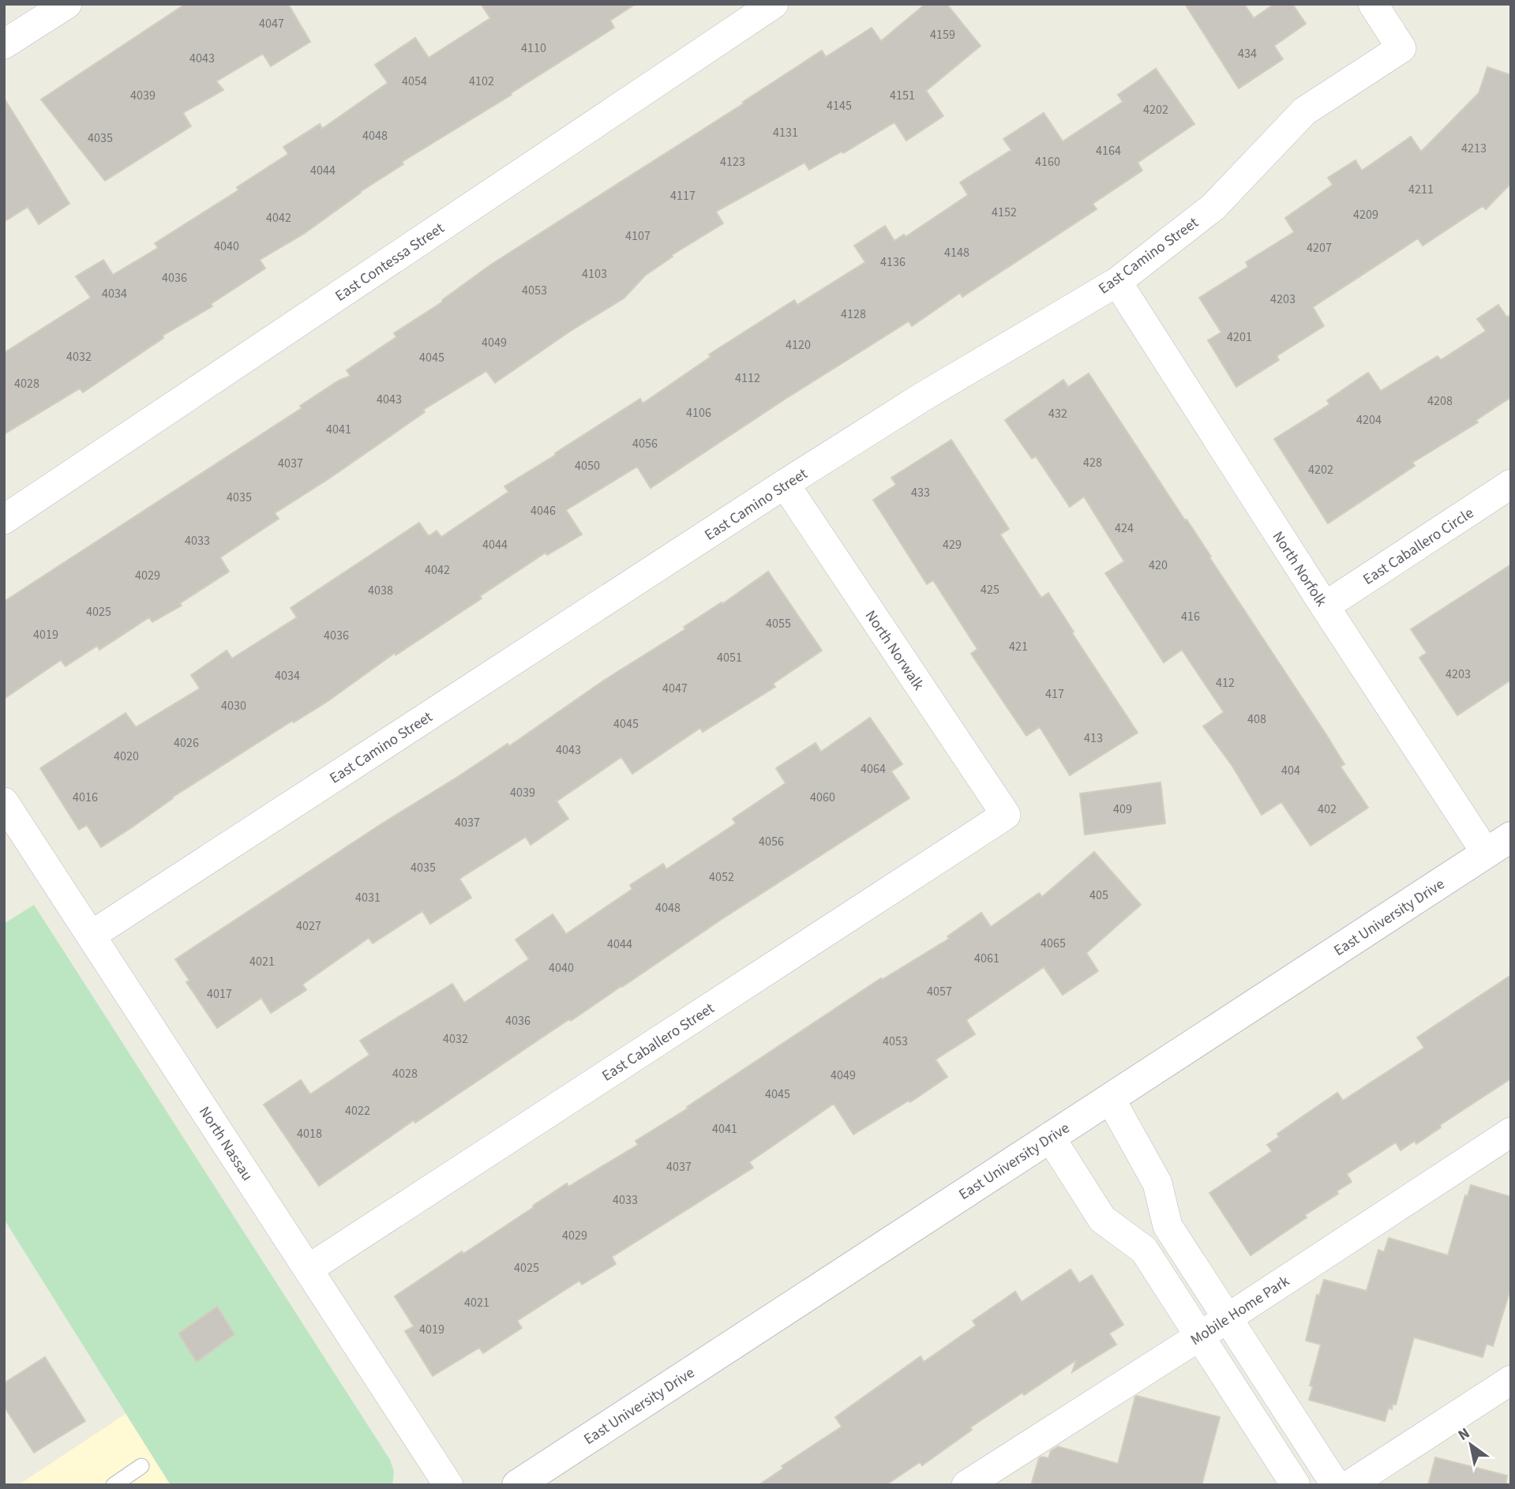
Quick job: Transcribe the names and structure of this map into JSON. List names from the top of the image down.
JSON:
{
  "streets": {
    "main road": ["East University Drive"],
    "street": [
      "East Camino Street",
      "East Contessa Street",
      "East Caballero Circle",
      "North Norfolk",
      "North Norwalk",
      "East Caballero Street",
      "North Nassau",
      "Mobile Home Park"
    ]
  },
  "crossings": [
    ["East Camino Street", "North Norfolk"],
    ["East Camino Street", "North Norwalk"],
    ["East Camino Street", "North Nassau"],
    ["East Caballero Circle", "North Norfolk"],
    ["North Norfolk", "East University Drive"],
    ["North Norwalk", "East Caballero Street"],
    ["East Caballero Street", "North Nassau"]
  ],
  "house_numbers": [
    "4047",
    "4159",
    "4110",
    "434",
    "4043",
    "4054",
    "4102",
    "4039",
    "4151",
    "4145",
    "4202",
    "4131",
    "4048",
    "4035",
    "4213",
    "4164",
    "4123",
    "4160",
    "4044",
    "4211",
    "4117",
    "4152",
    "4209",
    "4042",
    "4107",
    "4040",
    "4207",
    "4148",
    "4136",
    "4103",
    "4036",
    "4053",
    "4034",
    "4203",
    "4128",
    "4201",
    "4049",
    "4120",
    "4032",
    "4045",
    "4112",
    "4028",
    "4043",
    "4208",
    "4106",
    "432",
    "4204",
    "4041",
    "4056",
    "428",
    "4037",
    "4050",
    "4202",
    "433",
    "4035",
    "4046",
    "424",
    "4033",
    "4044",
    "429",
    "420",
    "4042",
    "4029",
    "425",
    "4038",
    "4025",
    "416",
    "4055",
    "4019",
    "4036",
    "421",
    "4051",
    "4203",
    "4034",
    "412",
    "4047",
    "417",
    "4030",
    "408",
    "4045",
    "413",
    "4026",
    "4043",
    "4020",
    "4064",
    "404",
    "4039",
    "4016",
    "4060",
    "409",
    "402",
    "4037",
    "4056",
    "4035",
    "4052",
    "405",
    "4031",
    "4048",
    "4027",
    "4065",
    "4044",
    "4061",
    "4021",
    "4040",
    "4057",
    "4017",
    "4036",
    "4032",
    "4053",
    "4028",
    "4049",
    "4045",
    "4022",
    "4041",
    "4018",
    "4037",
    "4033",
    "4029",
    "4025",
    "4021",
    "4019"
  ],
  "north": "top left"
}
